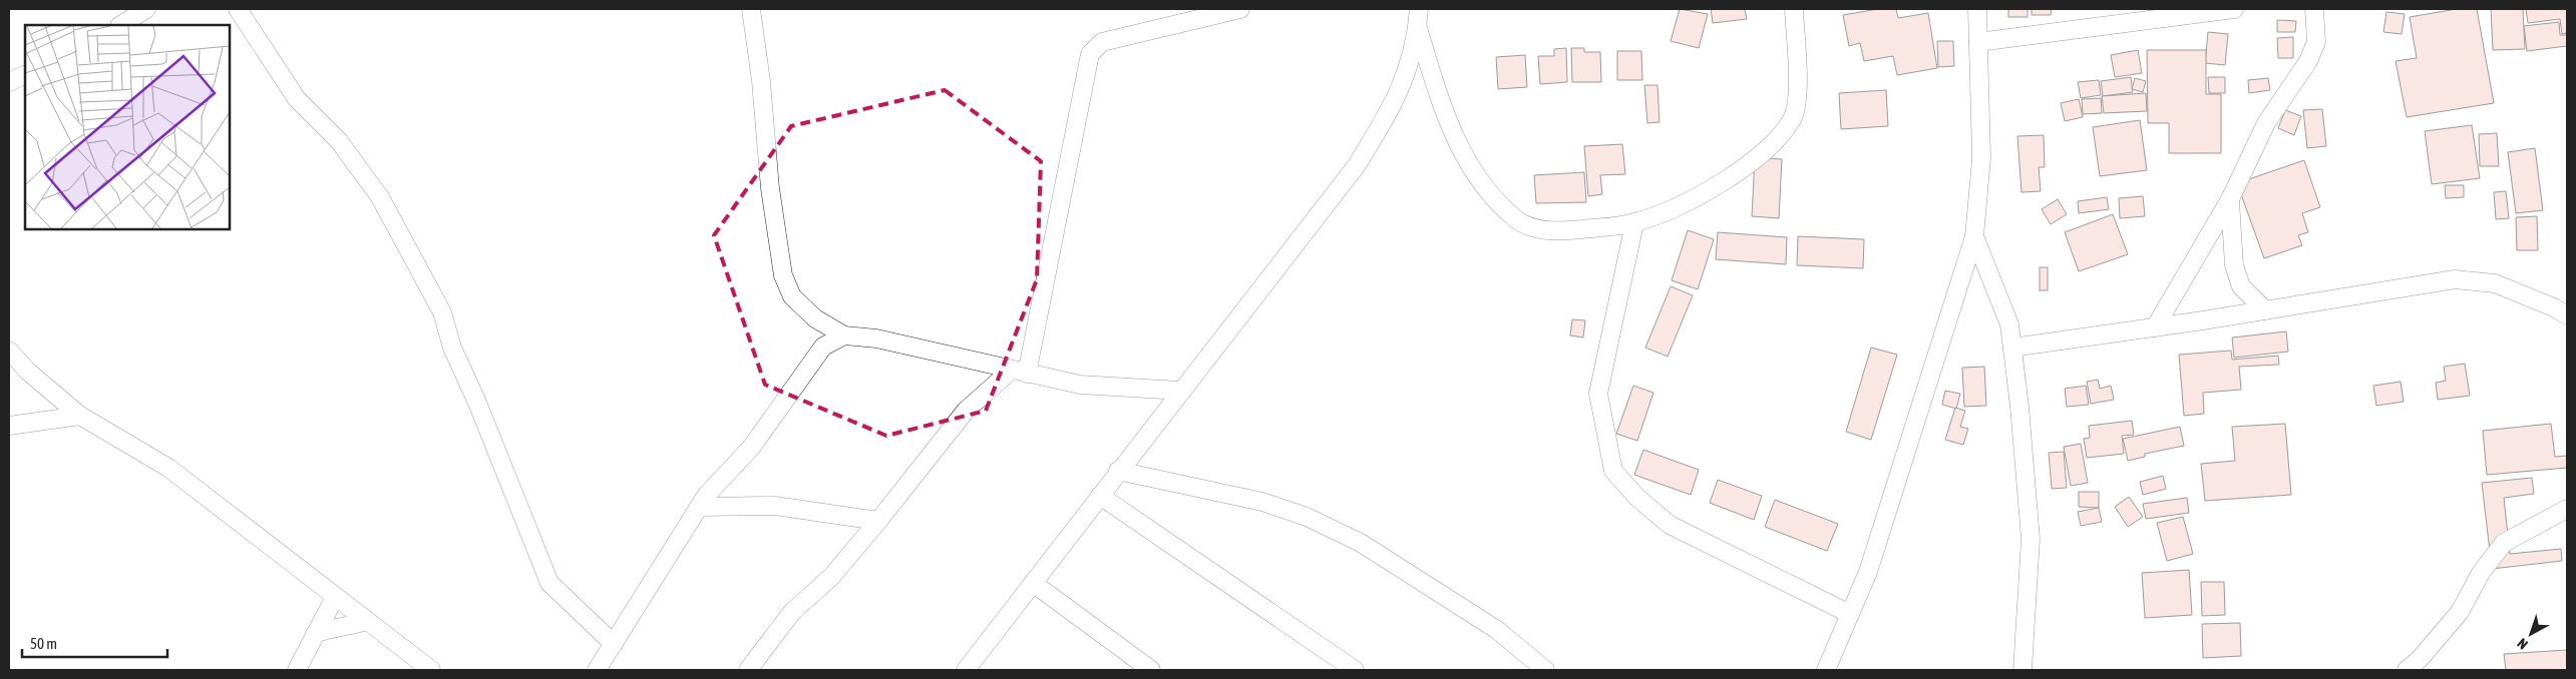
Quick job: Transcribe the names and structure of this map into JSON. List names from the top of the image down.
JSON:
{
  "scale_bar": "50 m",
  "north": "bottom left"
}
